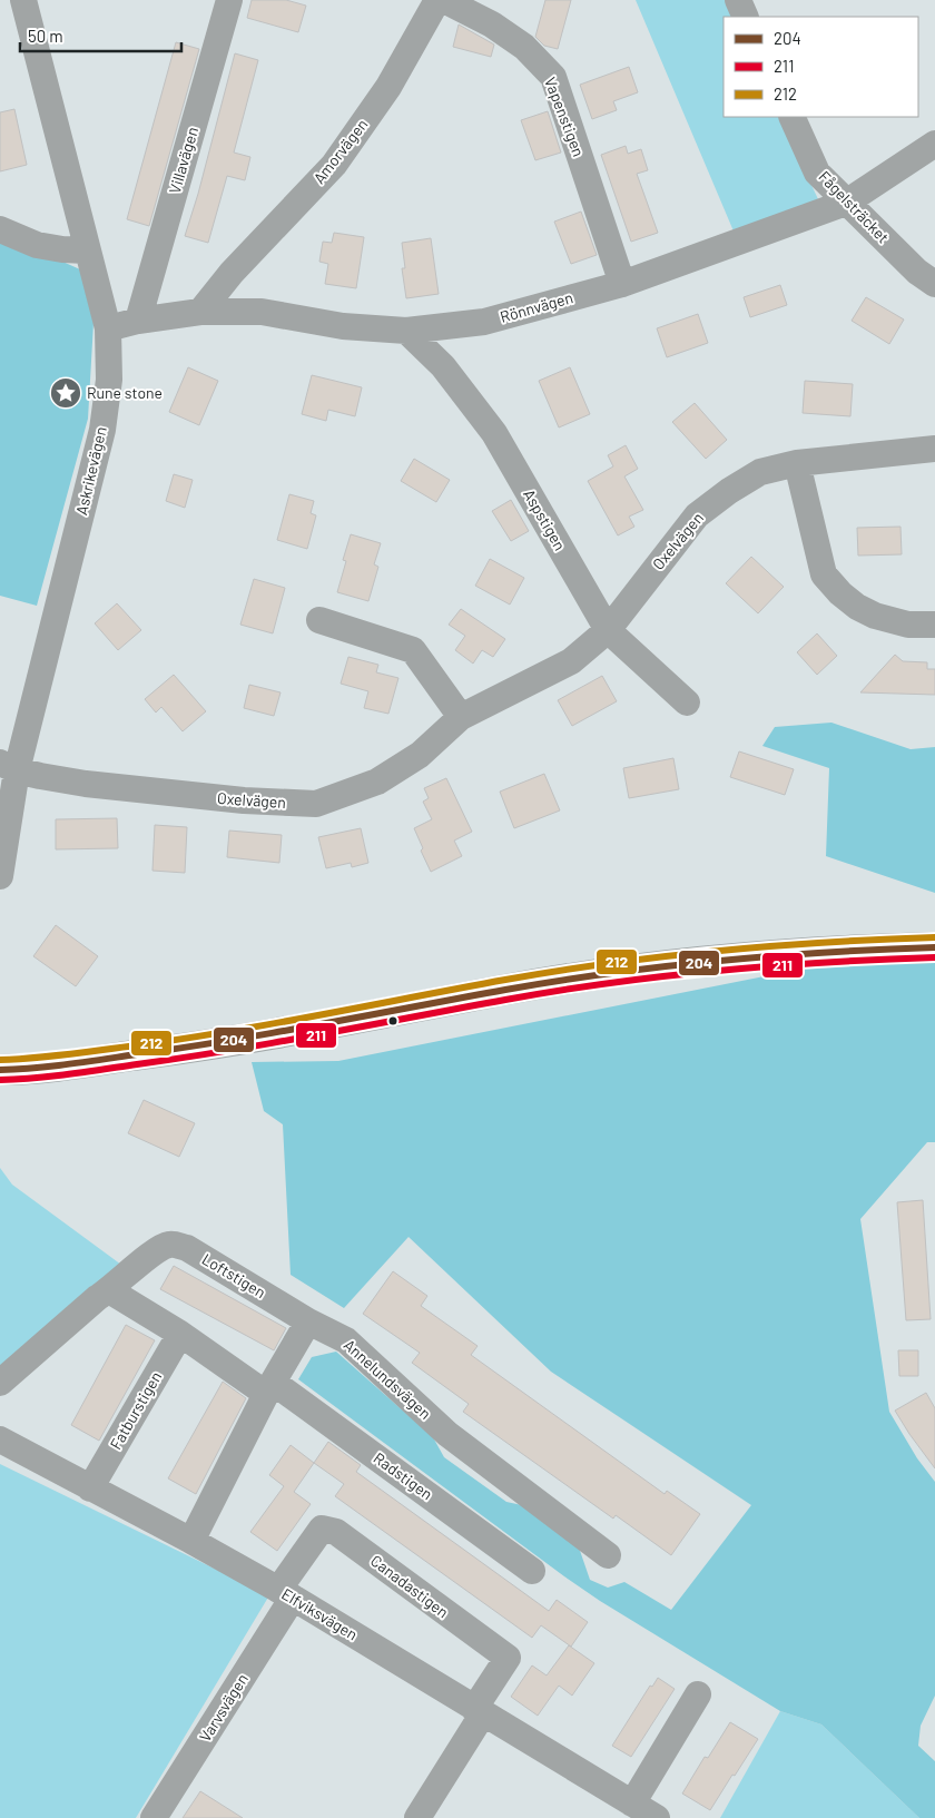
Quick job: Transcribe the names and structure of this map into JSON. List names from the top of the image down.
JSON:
{
  "streets": {
    "street": [
      "Vapenstigen",
      "Amorvägen",
      "Villavägen",
      "Fågelsträcket",
      "Rönnvägen",
      "Askrikevägen",
      "Aspstigen",
      "Oxelvägen",
      "Loftstigen",
      "Annelundsvägen",
      "Fatburstigen",
      "Radstigen",
      "Canadastigen",
      "Elfviksvägen",
      "Varvsvägen"
    ]
  },
  "crossings": [
    ["Vapenstigen", "Rönnvägen"],
    ["Amorvägen", "Rönnvägen"],
    ["Villavägen", "Rönnvägen"],
    ["Fågelsträcket", "Rönnvägen"],
    ["Rönnvägen", "Askrikevägen"],
    ["Rönnvägen", "Aspstigen"],
    ["Askrikevägen", "Oxelvägen"],
    ["Aspstigen", "Oxelvägen"],
    ["Loftstigen", "Annelundsvägen"],
    ["Fatburstigen", "Elfviksvägen"],
    ["Canadastigen", "Elfviksvägen"],
    ["Canadastigen", "Varvsvägen"],
    ["Elfviksvägen", "Varvsvägen"]
  ],
  "places": {
    "place": ["Rune stone"]
  },
  "lines": ["transit line 212", "transit line 204", "transit line 211"],
  "legend": ["204", "211", "212"],
  "scale_bar": "50 m"
}
